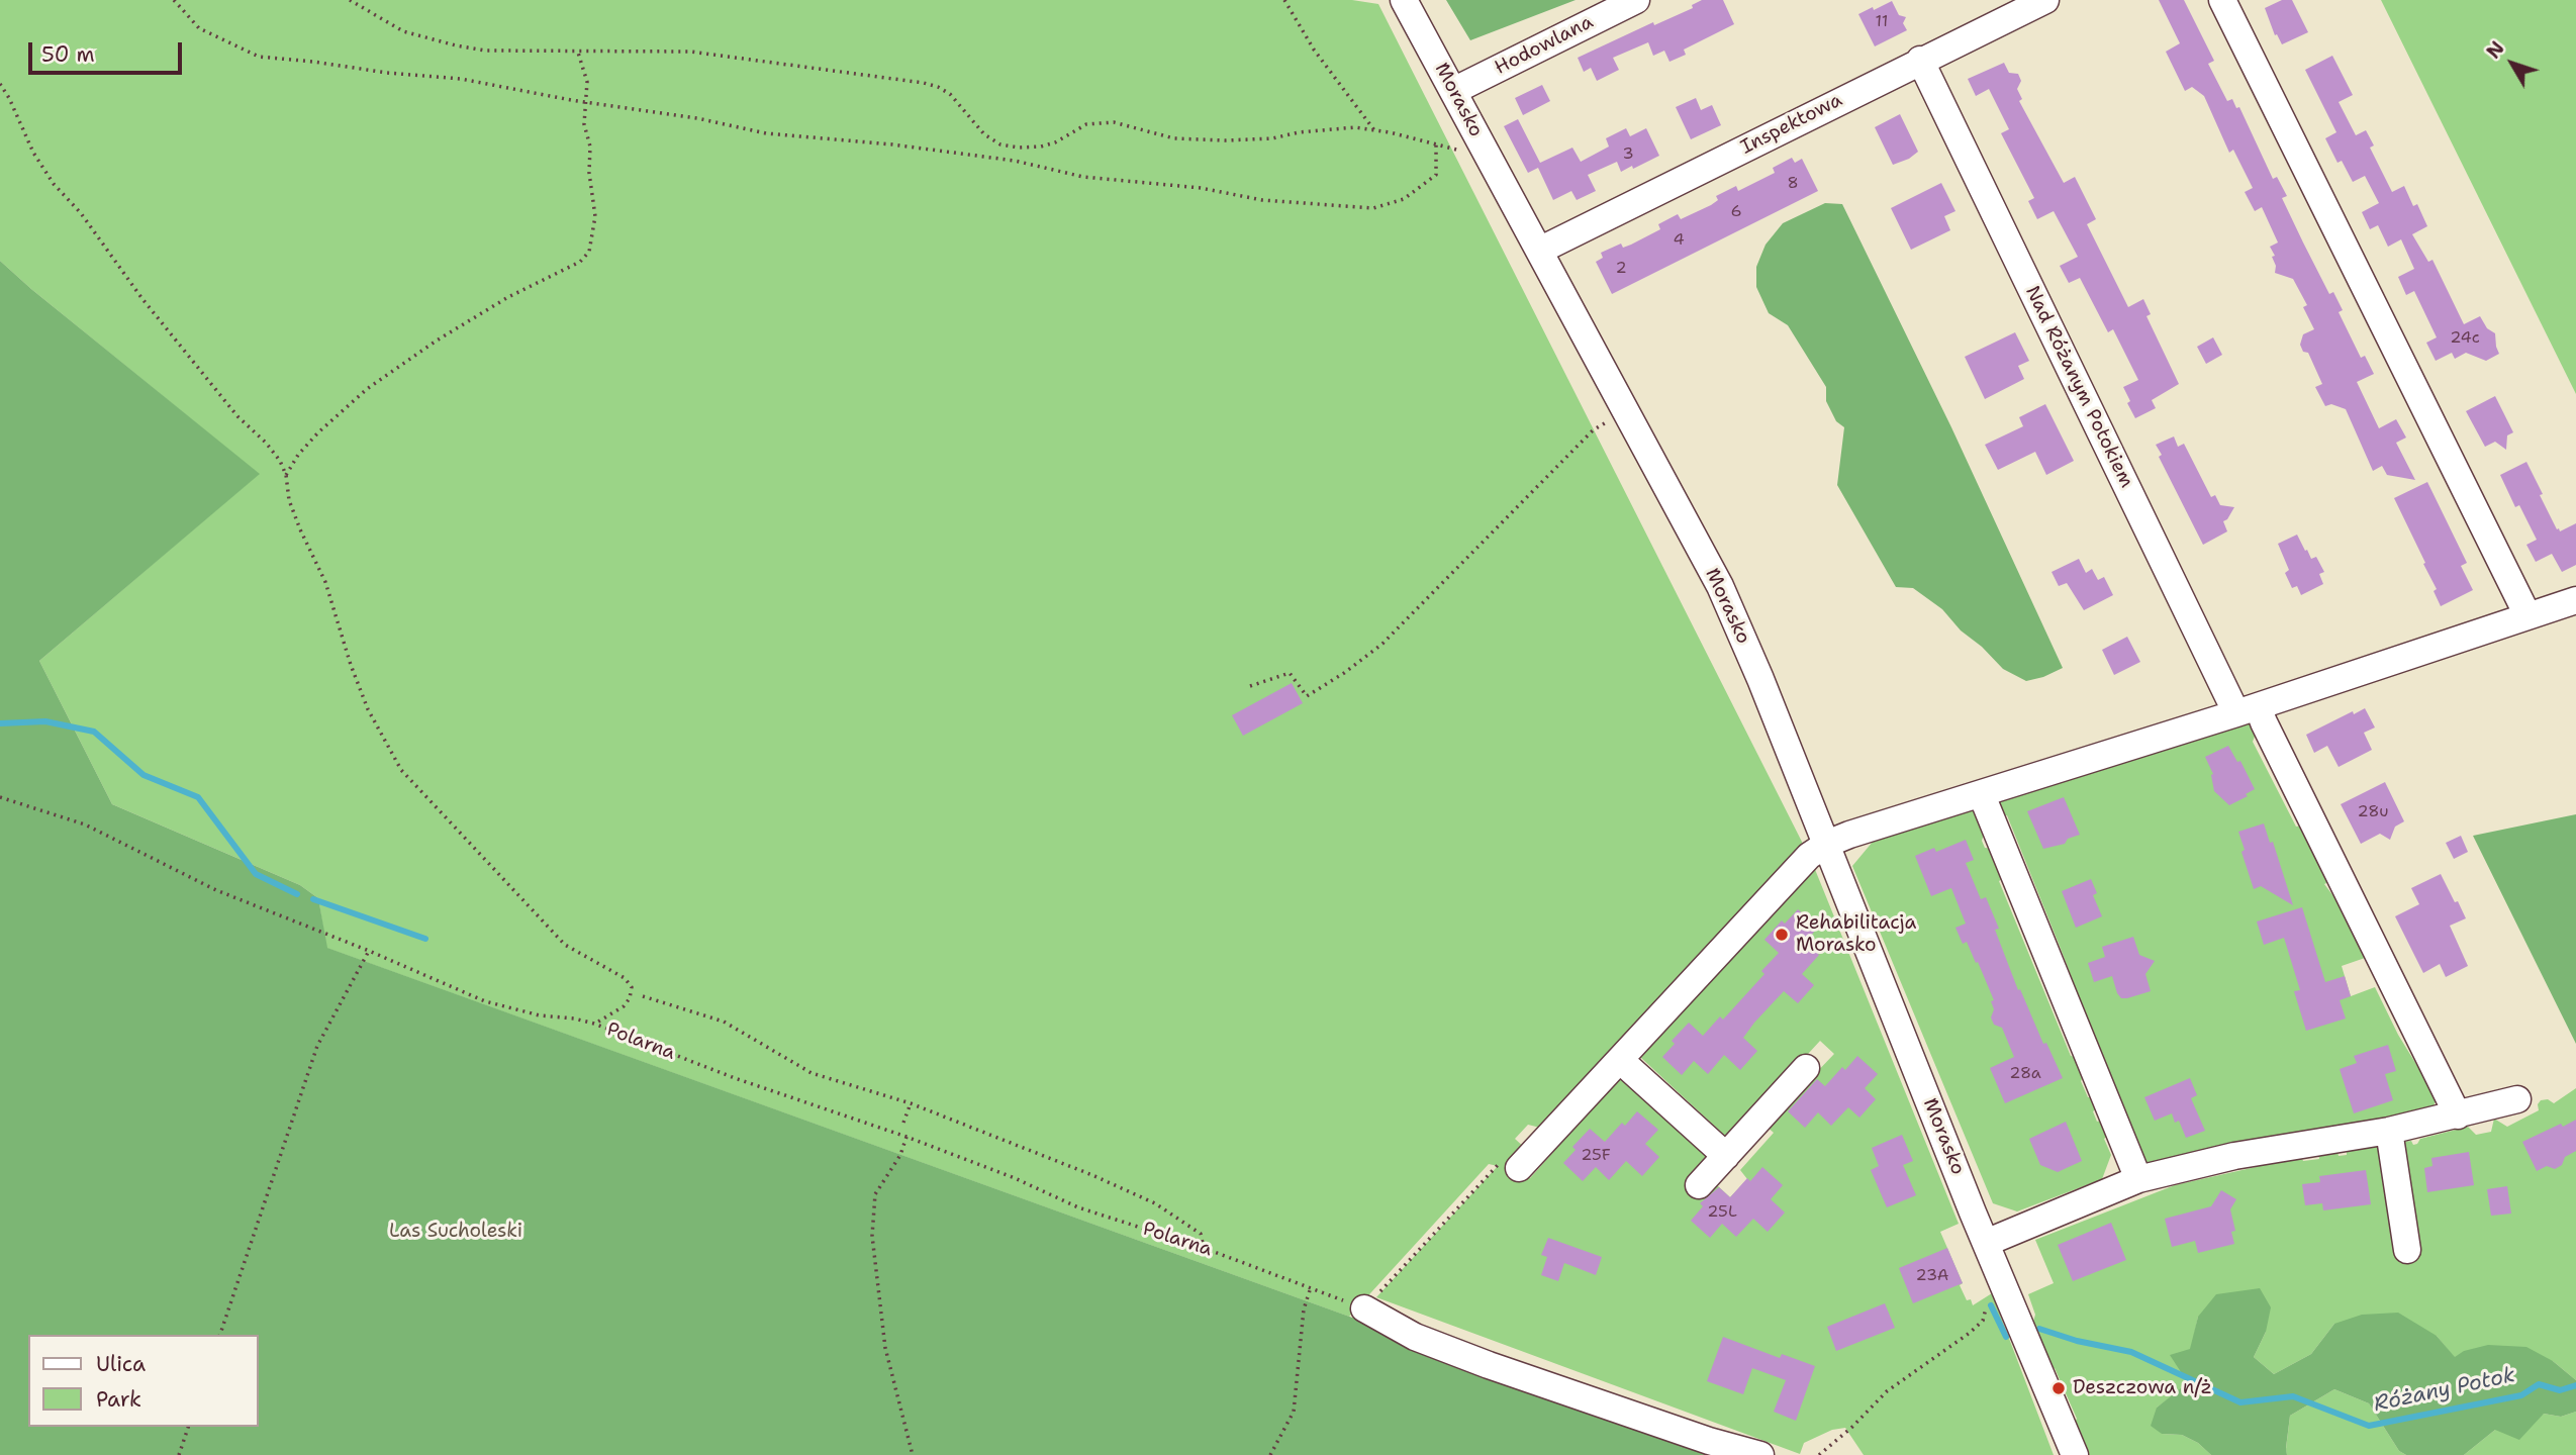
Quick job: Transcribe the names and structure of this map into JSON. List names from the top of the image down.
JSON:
{
  "streets": {
    "street": [
      "Hodowlana",
      "Morasko",
      "Inspektowa",
      "Nad Różanym Potokiem"
    ],
    "path": ["Polarna"]
  },
  "crossings": [
    ["Hodowlana", "Morasko"],
    ["Morasko", "Inspektowa"],
    ["Inspektowa", "Nad Różanym Potokiem"]
  ],
  "water": ["Różany Potok"],
  "parks": ["Las Sucholeski"],
  "places": ["Rehabilitacja Morasko", "Deszczowa n/ż"],
  "house_numbers": [
    "11",
    "3",
    "8",
    "6",
    "4",
    "2",
    "24c",
    "28u",
    "28a",
    "25F",
    "25L",
    "23A"
  ],
  "legend": ["Ulica", "Park"],
  "scale_bar": "50 m",
  "north": "top left"
}
